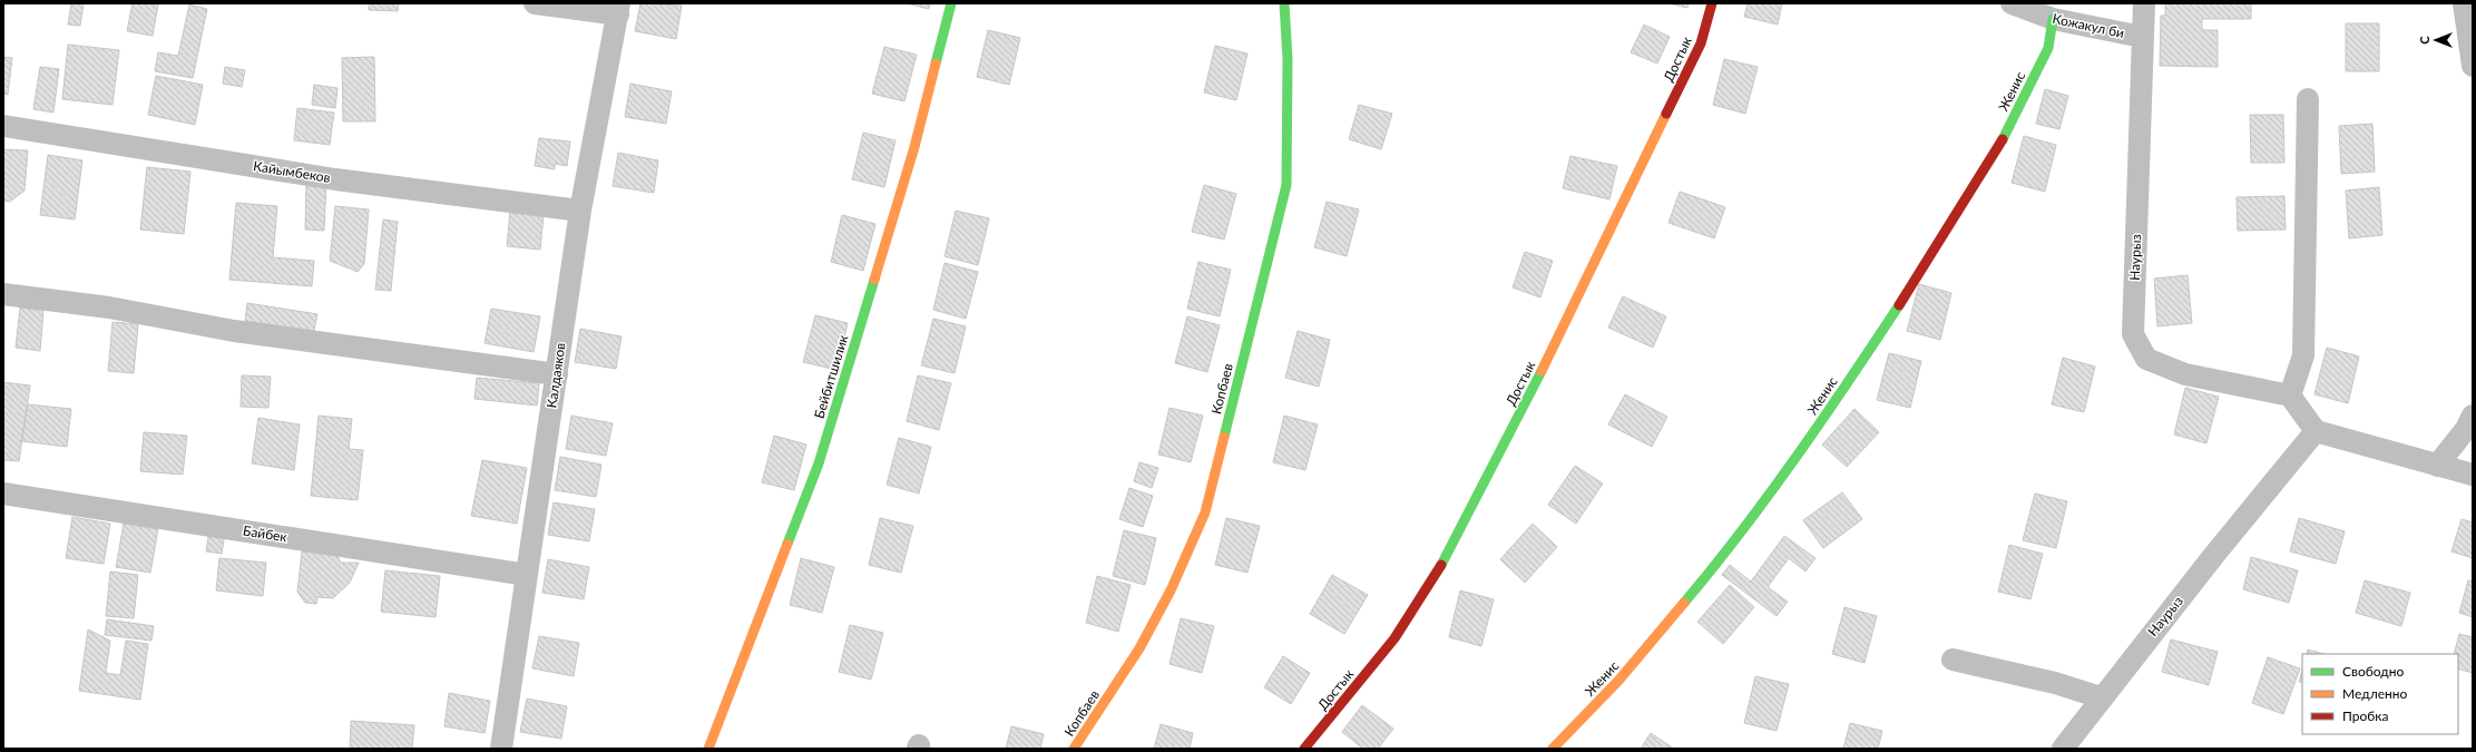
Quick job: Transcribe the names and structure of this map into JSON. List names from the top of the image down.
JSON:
{
  "streets": {
    "street": [
      "Кожакул би",
      "Достык",
      "Женис",
      "Кайымбеков",
      "Наурыз",
      "Калдаяков",
      "Бейбитшилик",
      "Копбаев",
      "Байбек"
    ]
  },
  "crossings": [
    ["Кожакул би", "Женис"],
    ["Кожакул би", "Наурыз"],
    ["Кайымбеков", "Калдаяков"],
    ["Калдаяков", "Байбек"]
  ],
  "legend": ["Свободно", "Медленно", "Пробка"],
  "north": "left"
}
